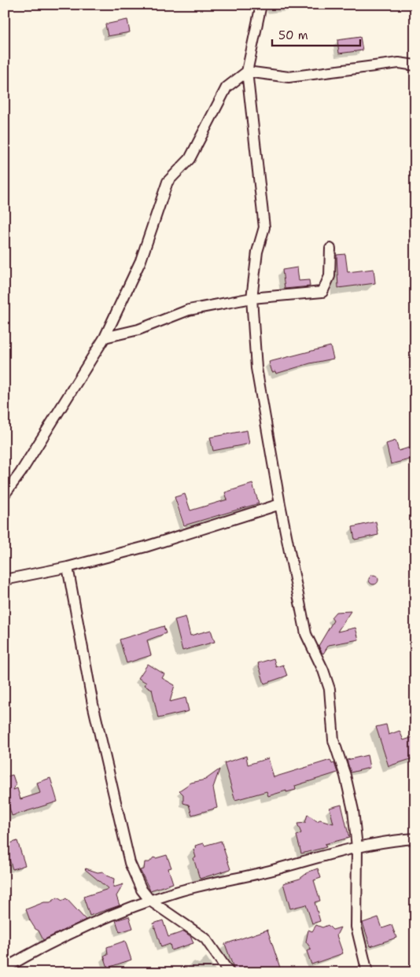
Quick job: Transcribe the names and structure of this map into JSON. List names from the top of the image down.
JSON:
{
  "scale_bar": "50 m"
}
